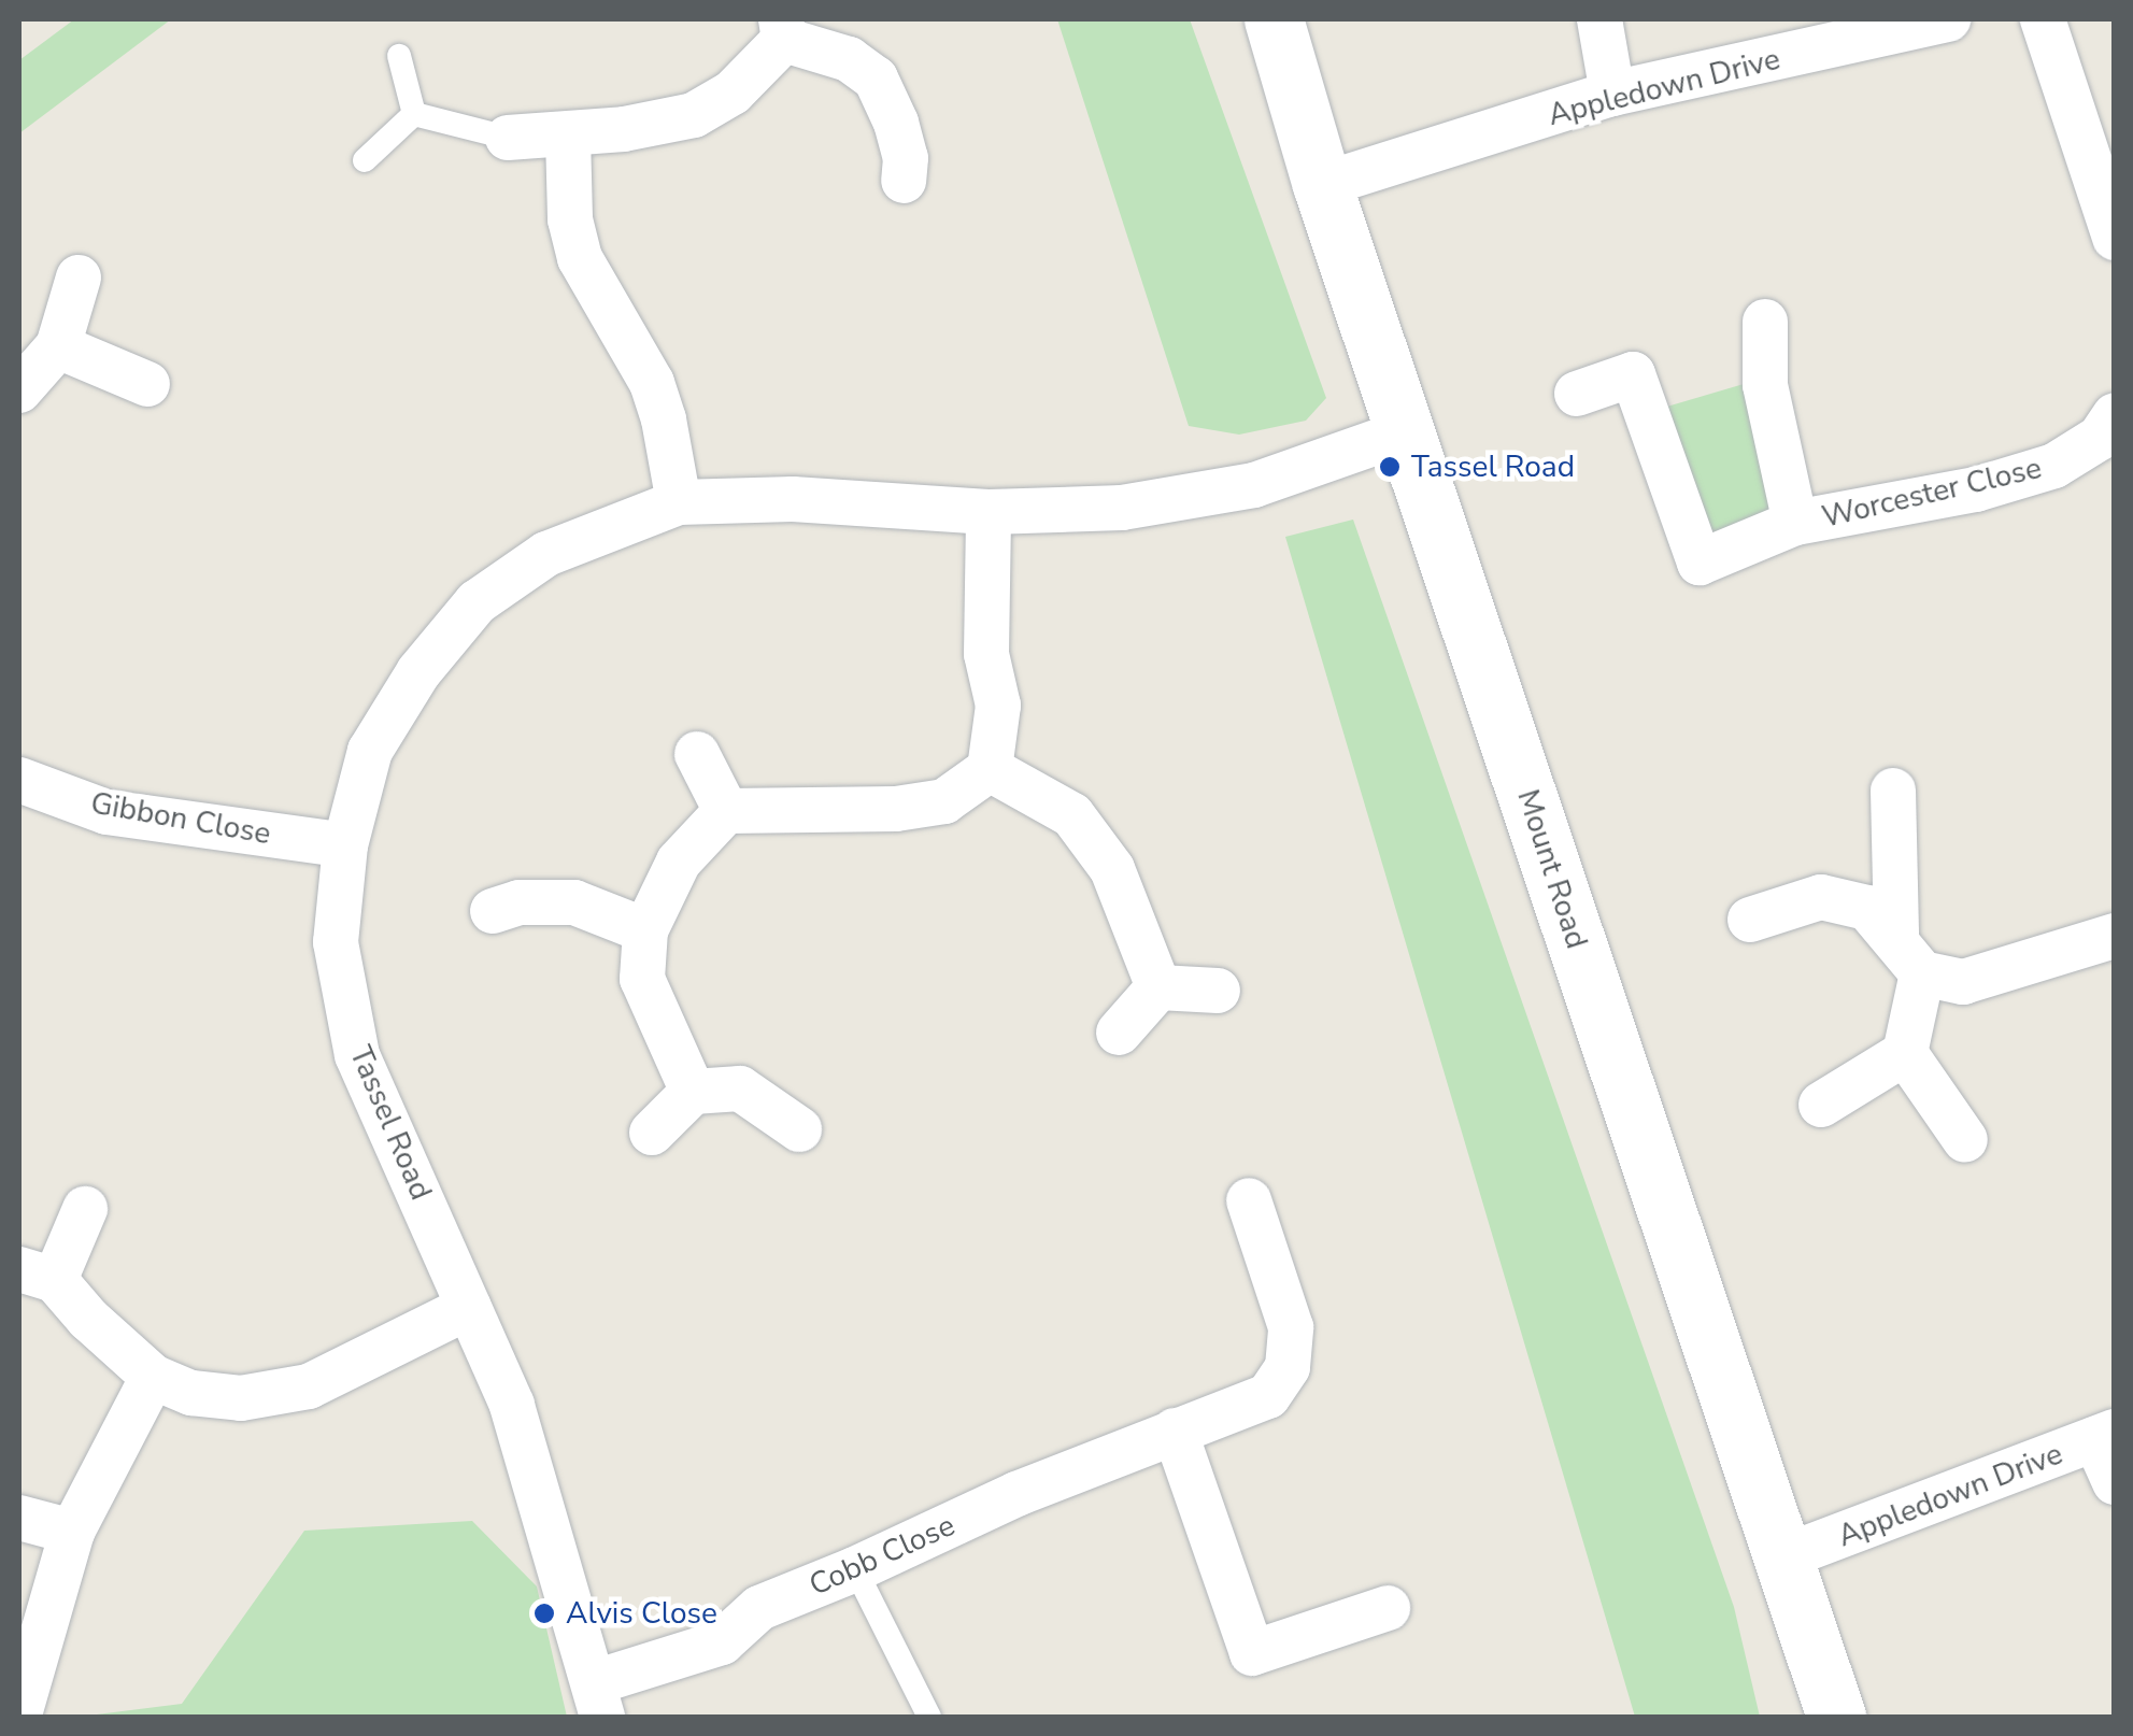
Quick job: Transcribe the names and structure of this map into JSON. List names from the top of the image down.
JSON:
{
  "streets": {
    "street": [
      "Appledown Drive",
      "Worcester Close",
      "Gibbon Close",
      "Mount Road",
      "Tassel Road",
      "Cobb Close"
    ]
  },
  "crossings": [
    ["Appledown Drive", "Mount Road"],
    ["Gibbon Close", "Tassel Road"],
    ["Mount Road", "Tassel Road"],
    ["Tassel Road", "Cobb Close"]
  ],
  "places": ["Tassel Road", "Alvis Close"]
}
